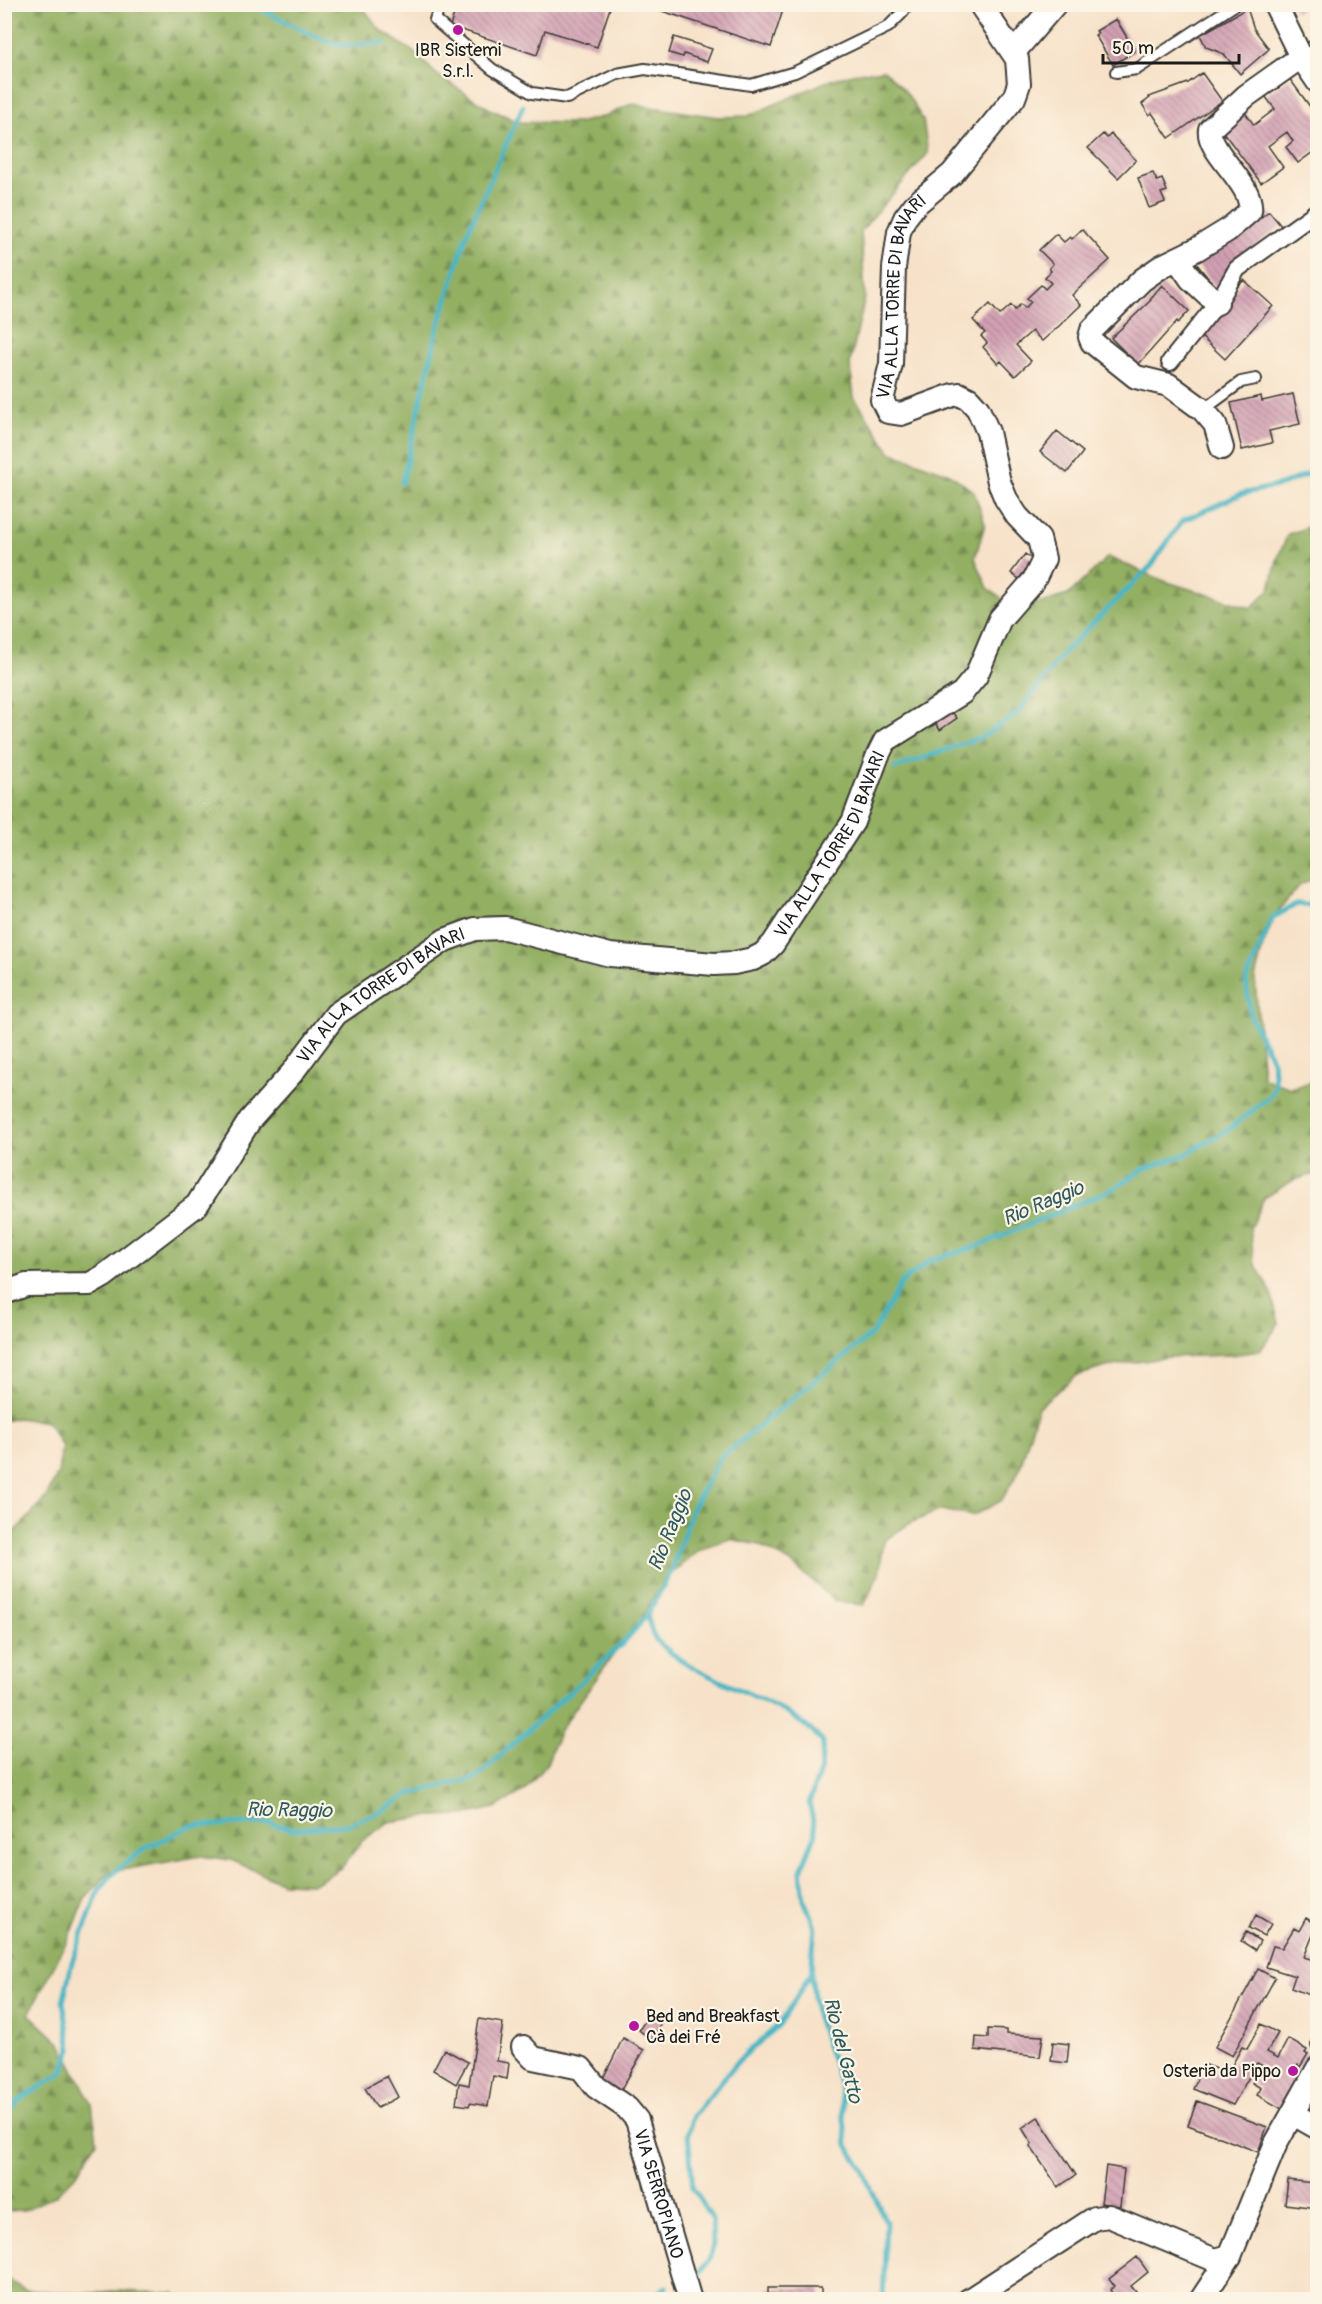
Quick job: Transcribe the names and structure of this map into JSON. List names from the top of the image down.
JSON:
{
  "streets": {
    "street": ["VIA ALLA TORRE DI BAVARI", "VIA SERROPIANO"]
  },
  "water": ["Rio Raggio", "Rio del Gatto"],
  "places": ["IBR Sistemi S.r.l.", "Bed and Breakfast Cà dei Fré", "Osteria da Pippo"],
  "scale_bar": "50 m"
}
